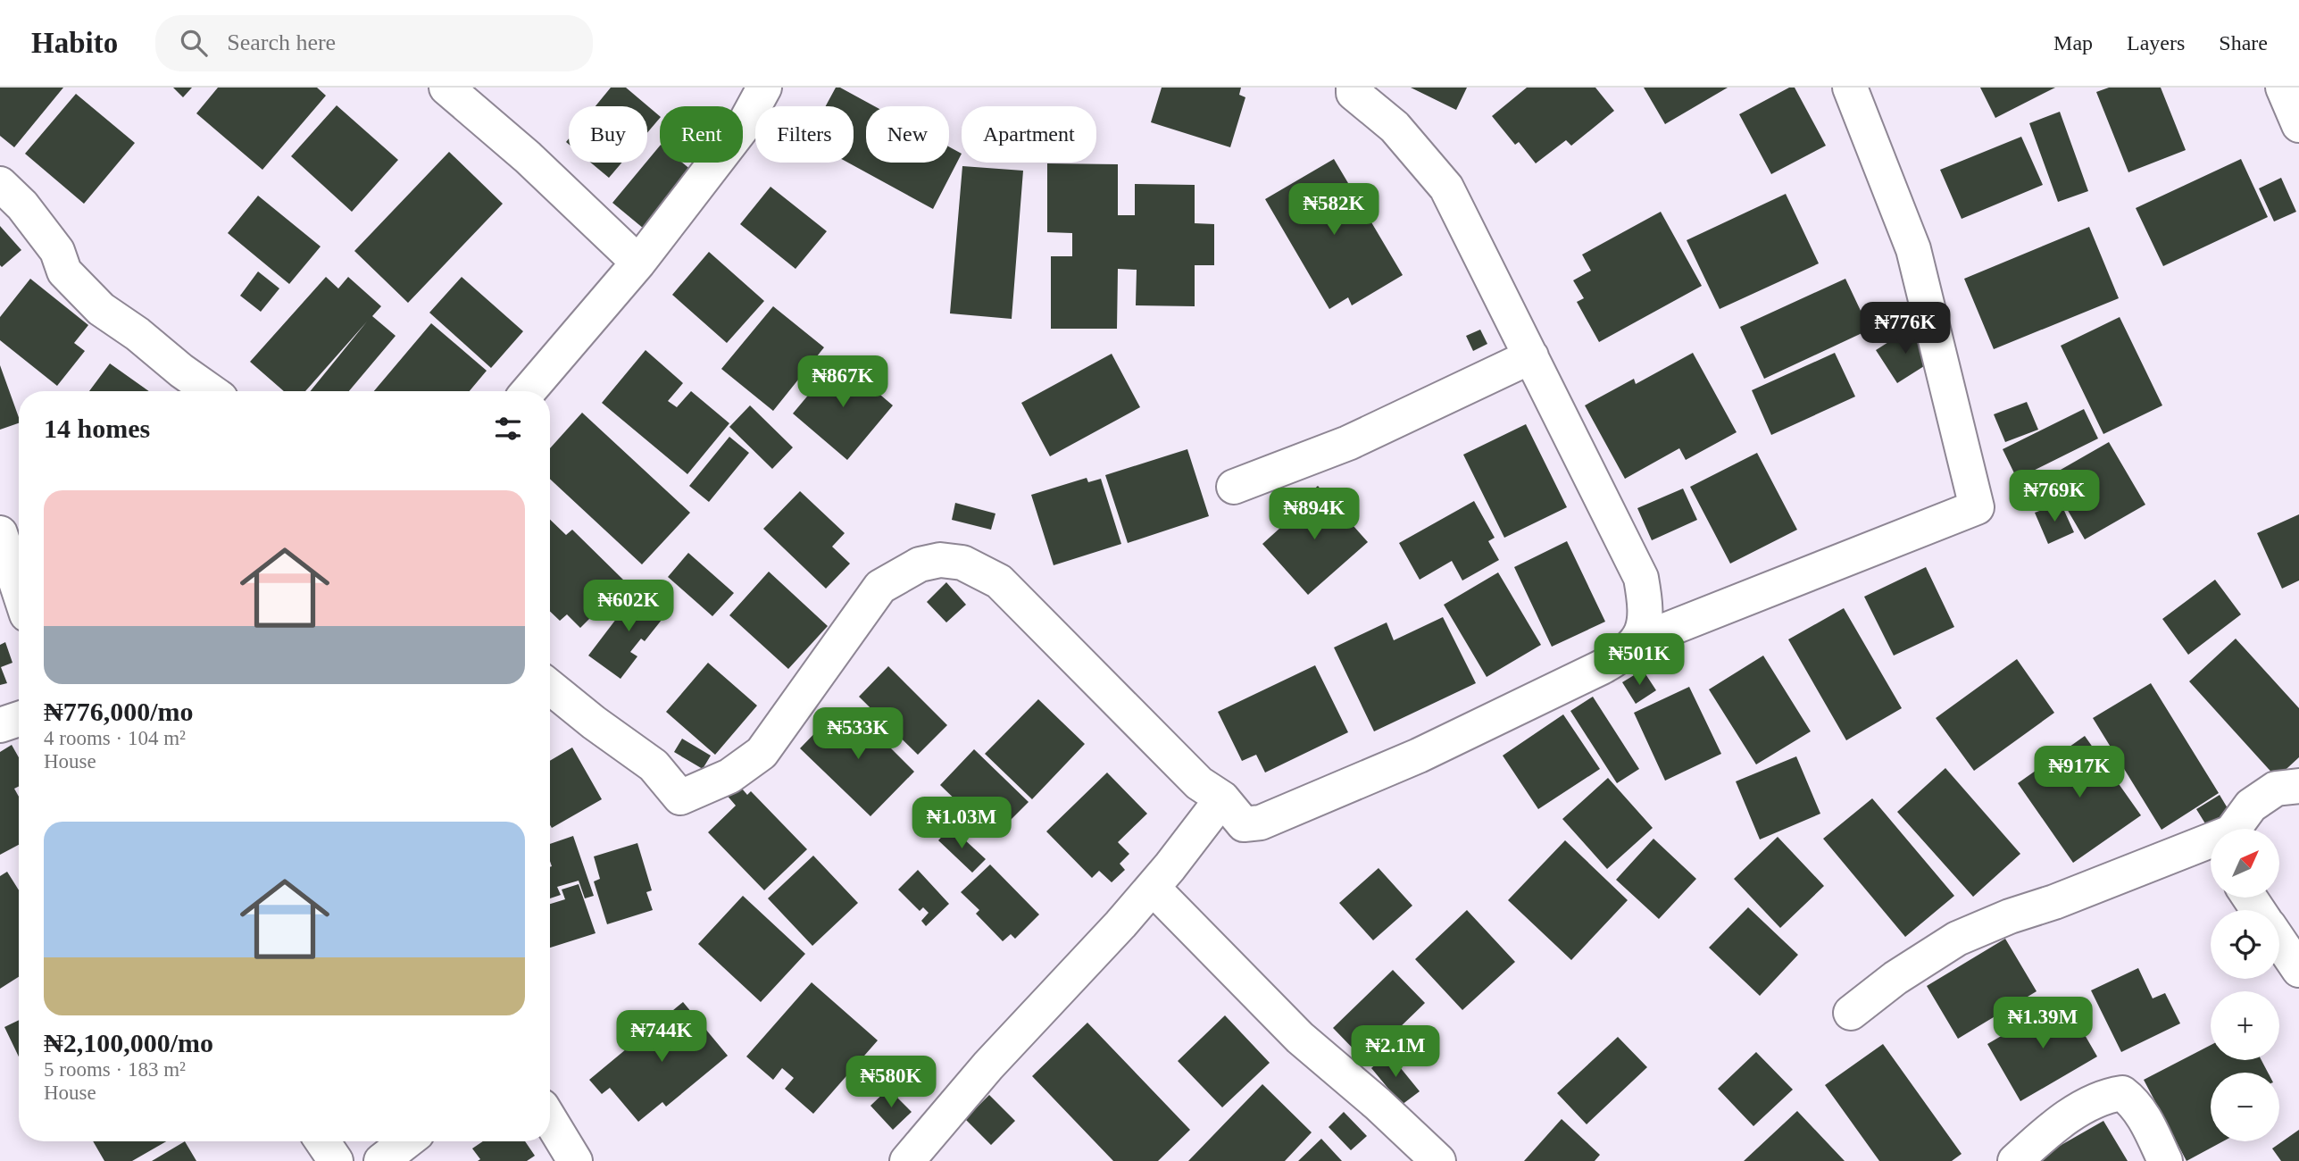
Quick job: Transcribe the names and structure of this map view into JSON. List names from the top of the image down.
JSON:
{
  "north": "top right",
  "page": {
    "header": "Habito",
    "search": "Search here",
    "nav": ["Map", "Layers", "Share"],
    "chip": [
      "Buy",
      "Rent",
      "Filters",
      "New",
      "Apartment"
    ],
    "price": [
      "₦582K",
      "₦776K",
      "₦867K",
      "₦769K",
      "₦894K",
      "₦602K",
      "₦501K",
      "₦533K",
      "₦917K",
      "₦1.03M",
      "₦1.39M",
      "₦744K",
      "₦2.1M",
      "₦580K"
    ],
    "heading": "14 homes",
    "list": [
      {
        "name": "₦776,000/mo",
        "note": "4 rooms · 104 m² · House"
      },
      {
        "name": "₦2,100,000/mo",
        "note": "5 rooms · 183 m² · House"
      }
    ],
    "map_buttons": ["+", "−"]
  }
}
